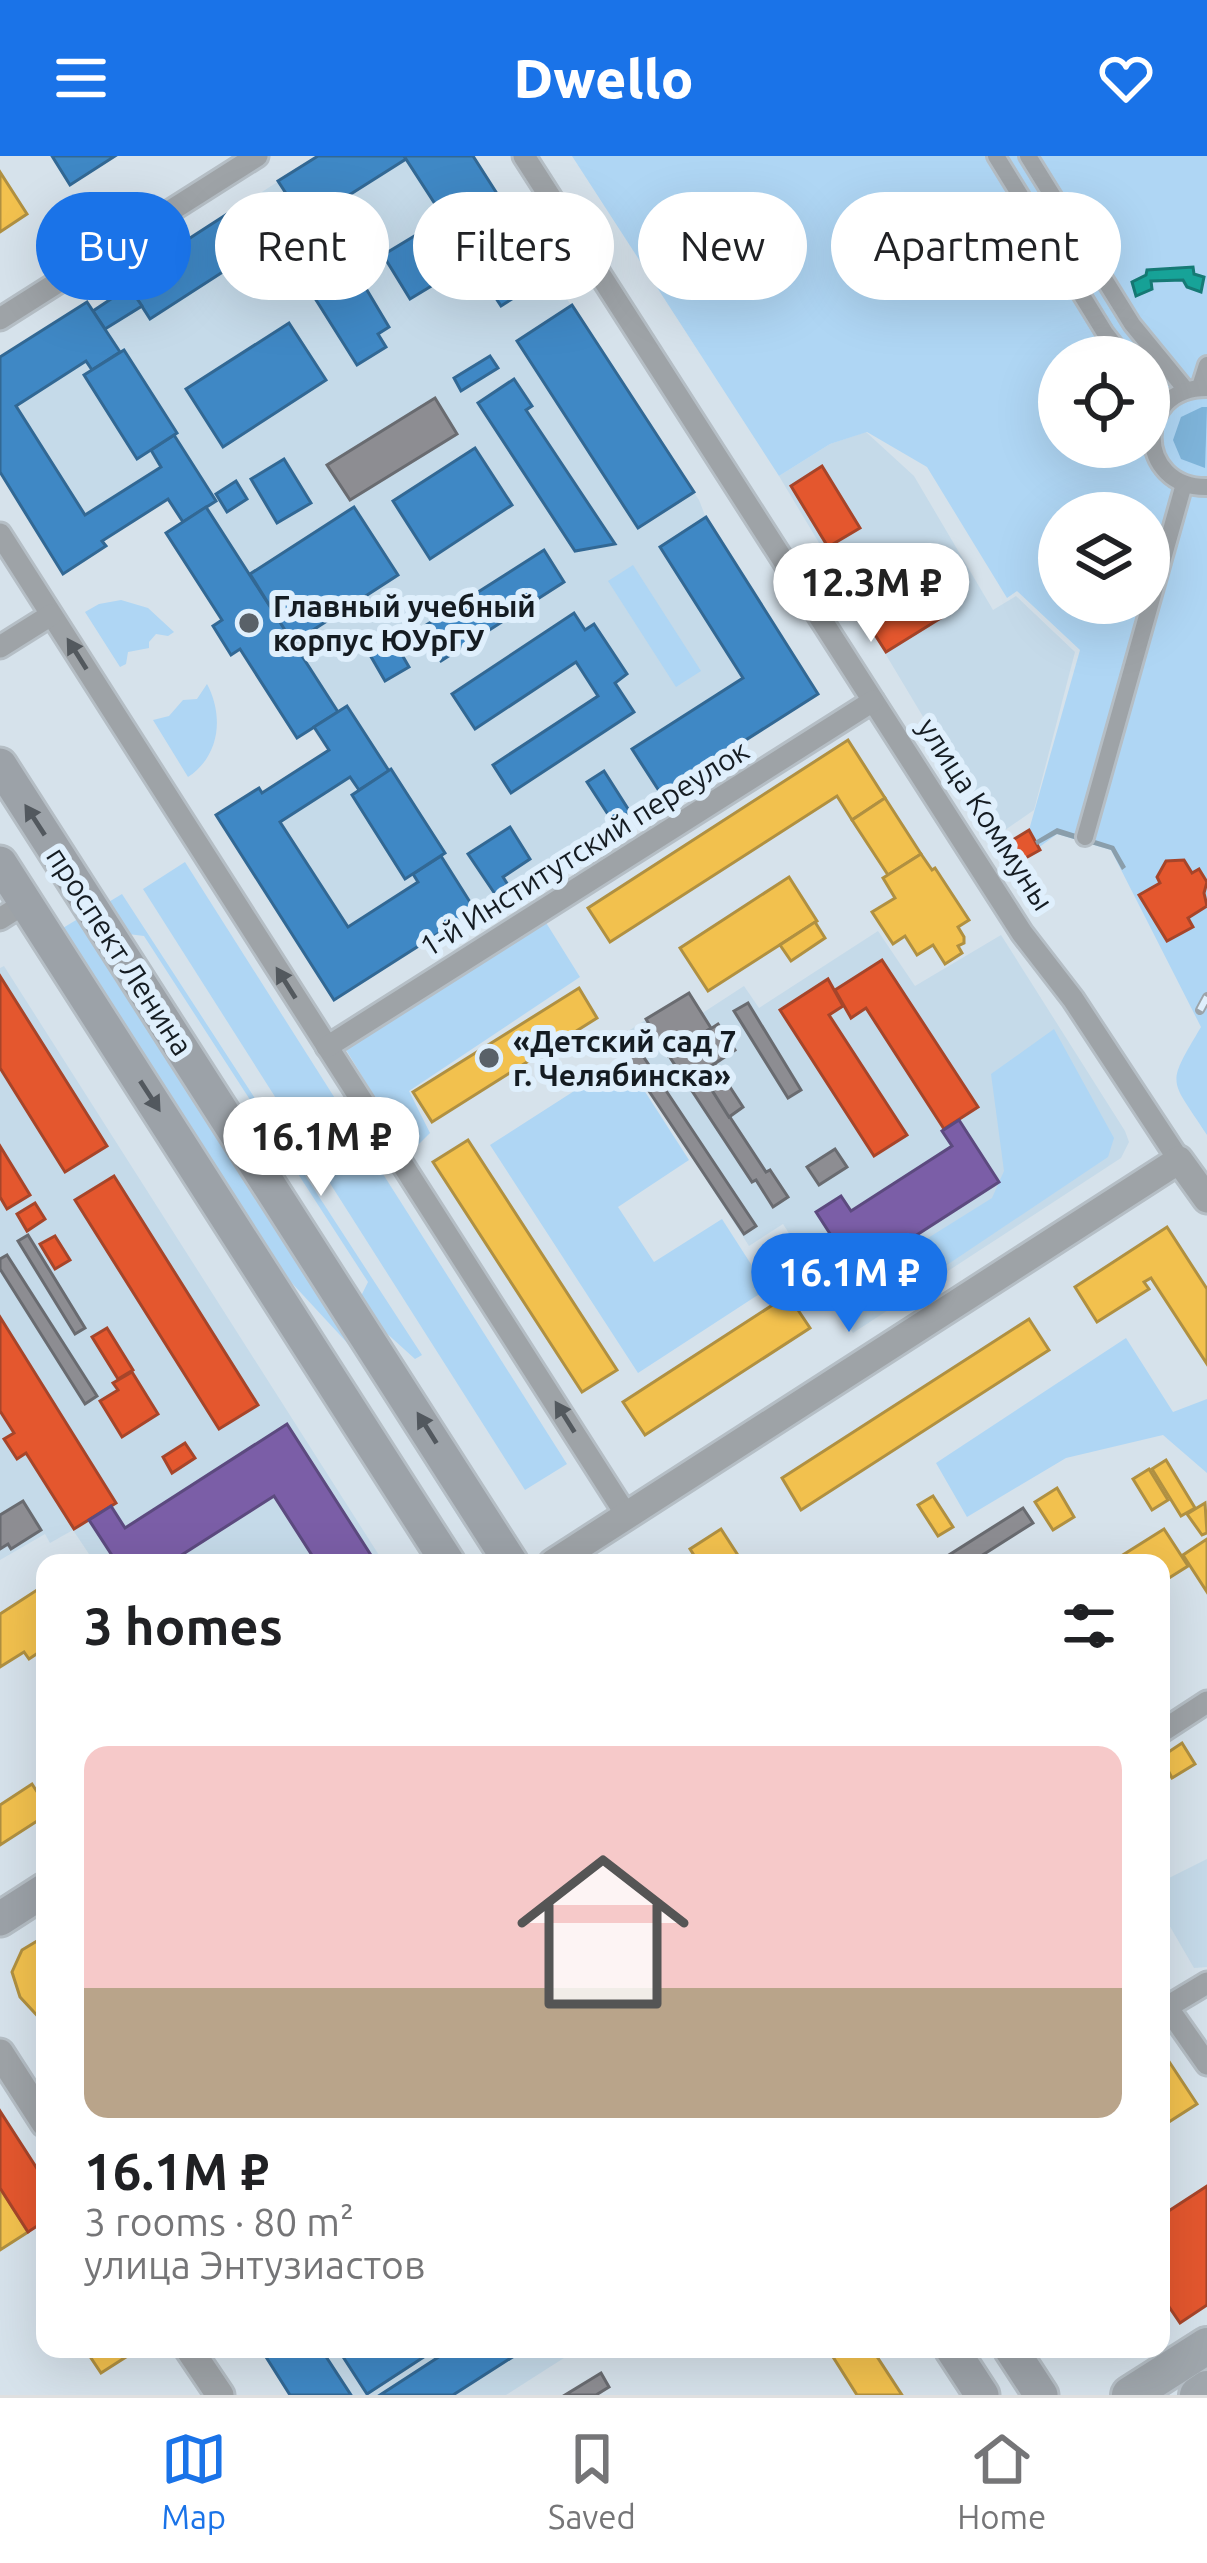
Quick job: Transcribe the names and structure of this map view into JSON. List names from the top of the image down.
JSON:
{
  "streets": {
    "main road": ["проспект Ленина"],
    "street": ["улица Коммуны", "1-й Институтский переулок"]
  },
  "crossings": [
    ["улица Коммуны", "1-й Институтский переулок"]
  ],
  "places": ["Главный учебный корпус ЮУрГУ", "«Детский сад 7 г. Челябинска»"],
  "page": {
    "header": "Dwello",
    "chip": [
      "Buy",
      "Rent",
      "Filters",
      "New",
      "Apartment"
    ],
    "price": ["12.3M ₽", "16.1M ₽", "16.1M ₽"],
    "heading": "3 homes",
    "list": [
      {
        "name": "16.1M ₽",
        "note": "3 rooms · 80 m² · улица Энтузиастов"
      }
    ],
    "tabs": ["Map", "Saved", "Home"]
  }
}
